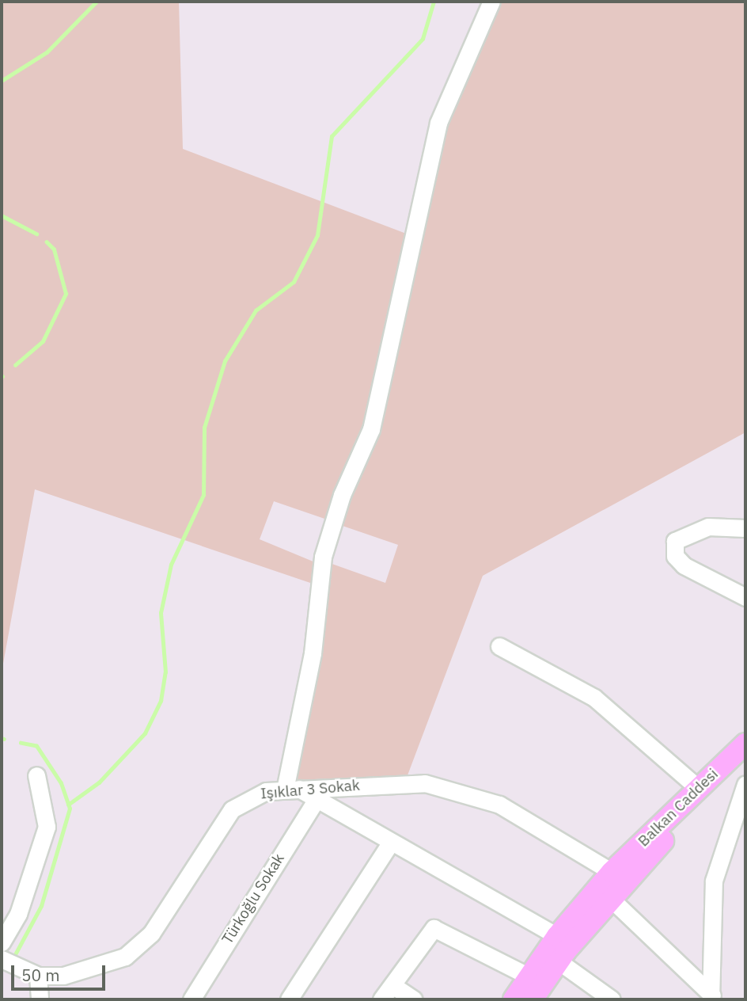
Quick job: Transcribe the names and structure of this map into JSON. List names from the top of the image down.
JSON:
{
  "streets": {
    "main road": ["Balkan Caddesi"],
    "street": ["Işıklar 3 Sokak", "Türkoğlu Sokak"]
  },
  "crossings": [
    ["Işıklar 3 Sokak", "Balkan Caddesi"]
  ],
  "scale_bar": "50 m"
}
